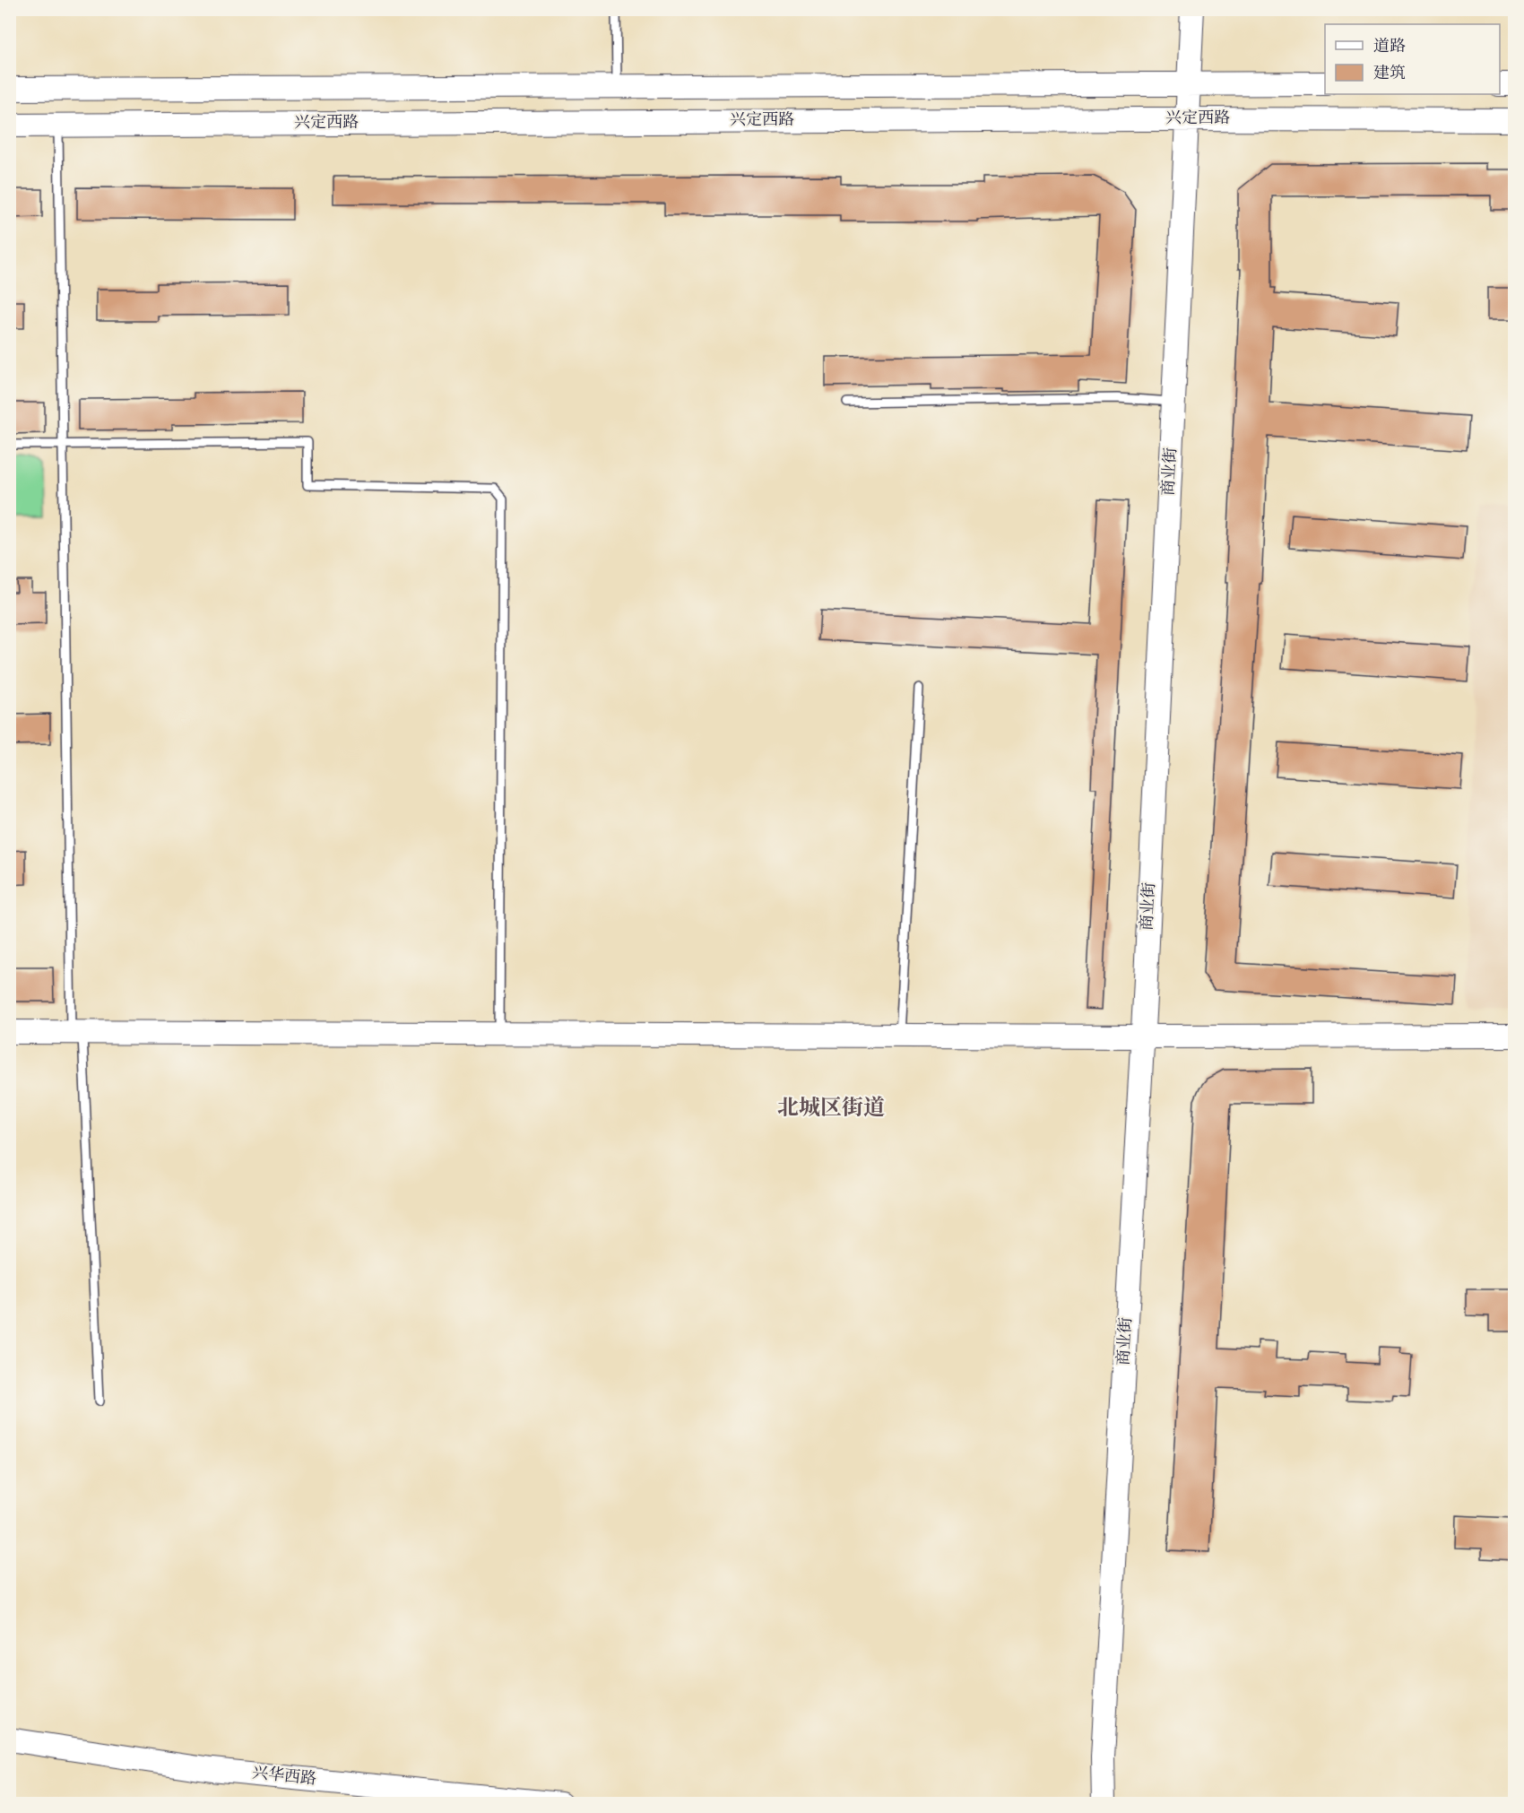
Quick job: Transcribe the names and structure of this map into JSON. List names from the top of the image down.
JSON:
{
  "streets": {
    "main road": ["兴定西路", "商业街", "兴华西路"]
  },
  "crossings": [
    ["兴定西路", "商业街"]
  ],
  "districts": ["北城区街道"],
  "legend": ["道路", "建筑"]
}
